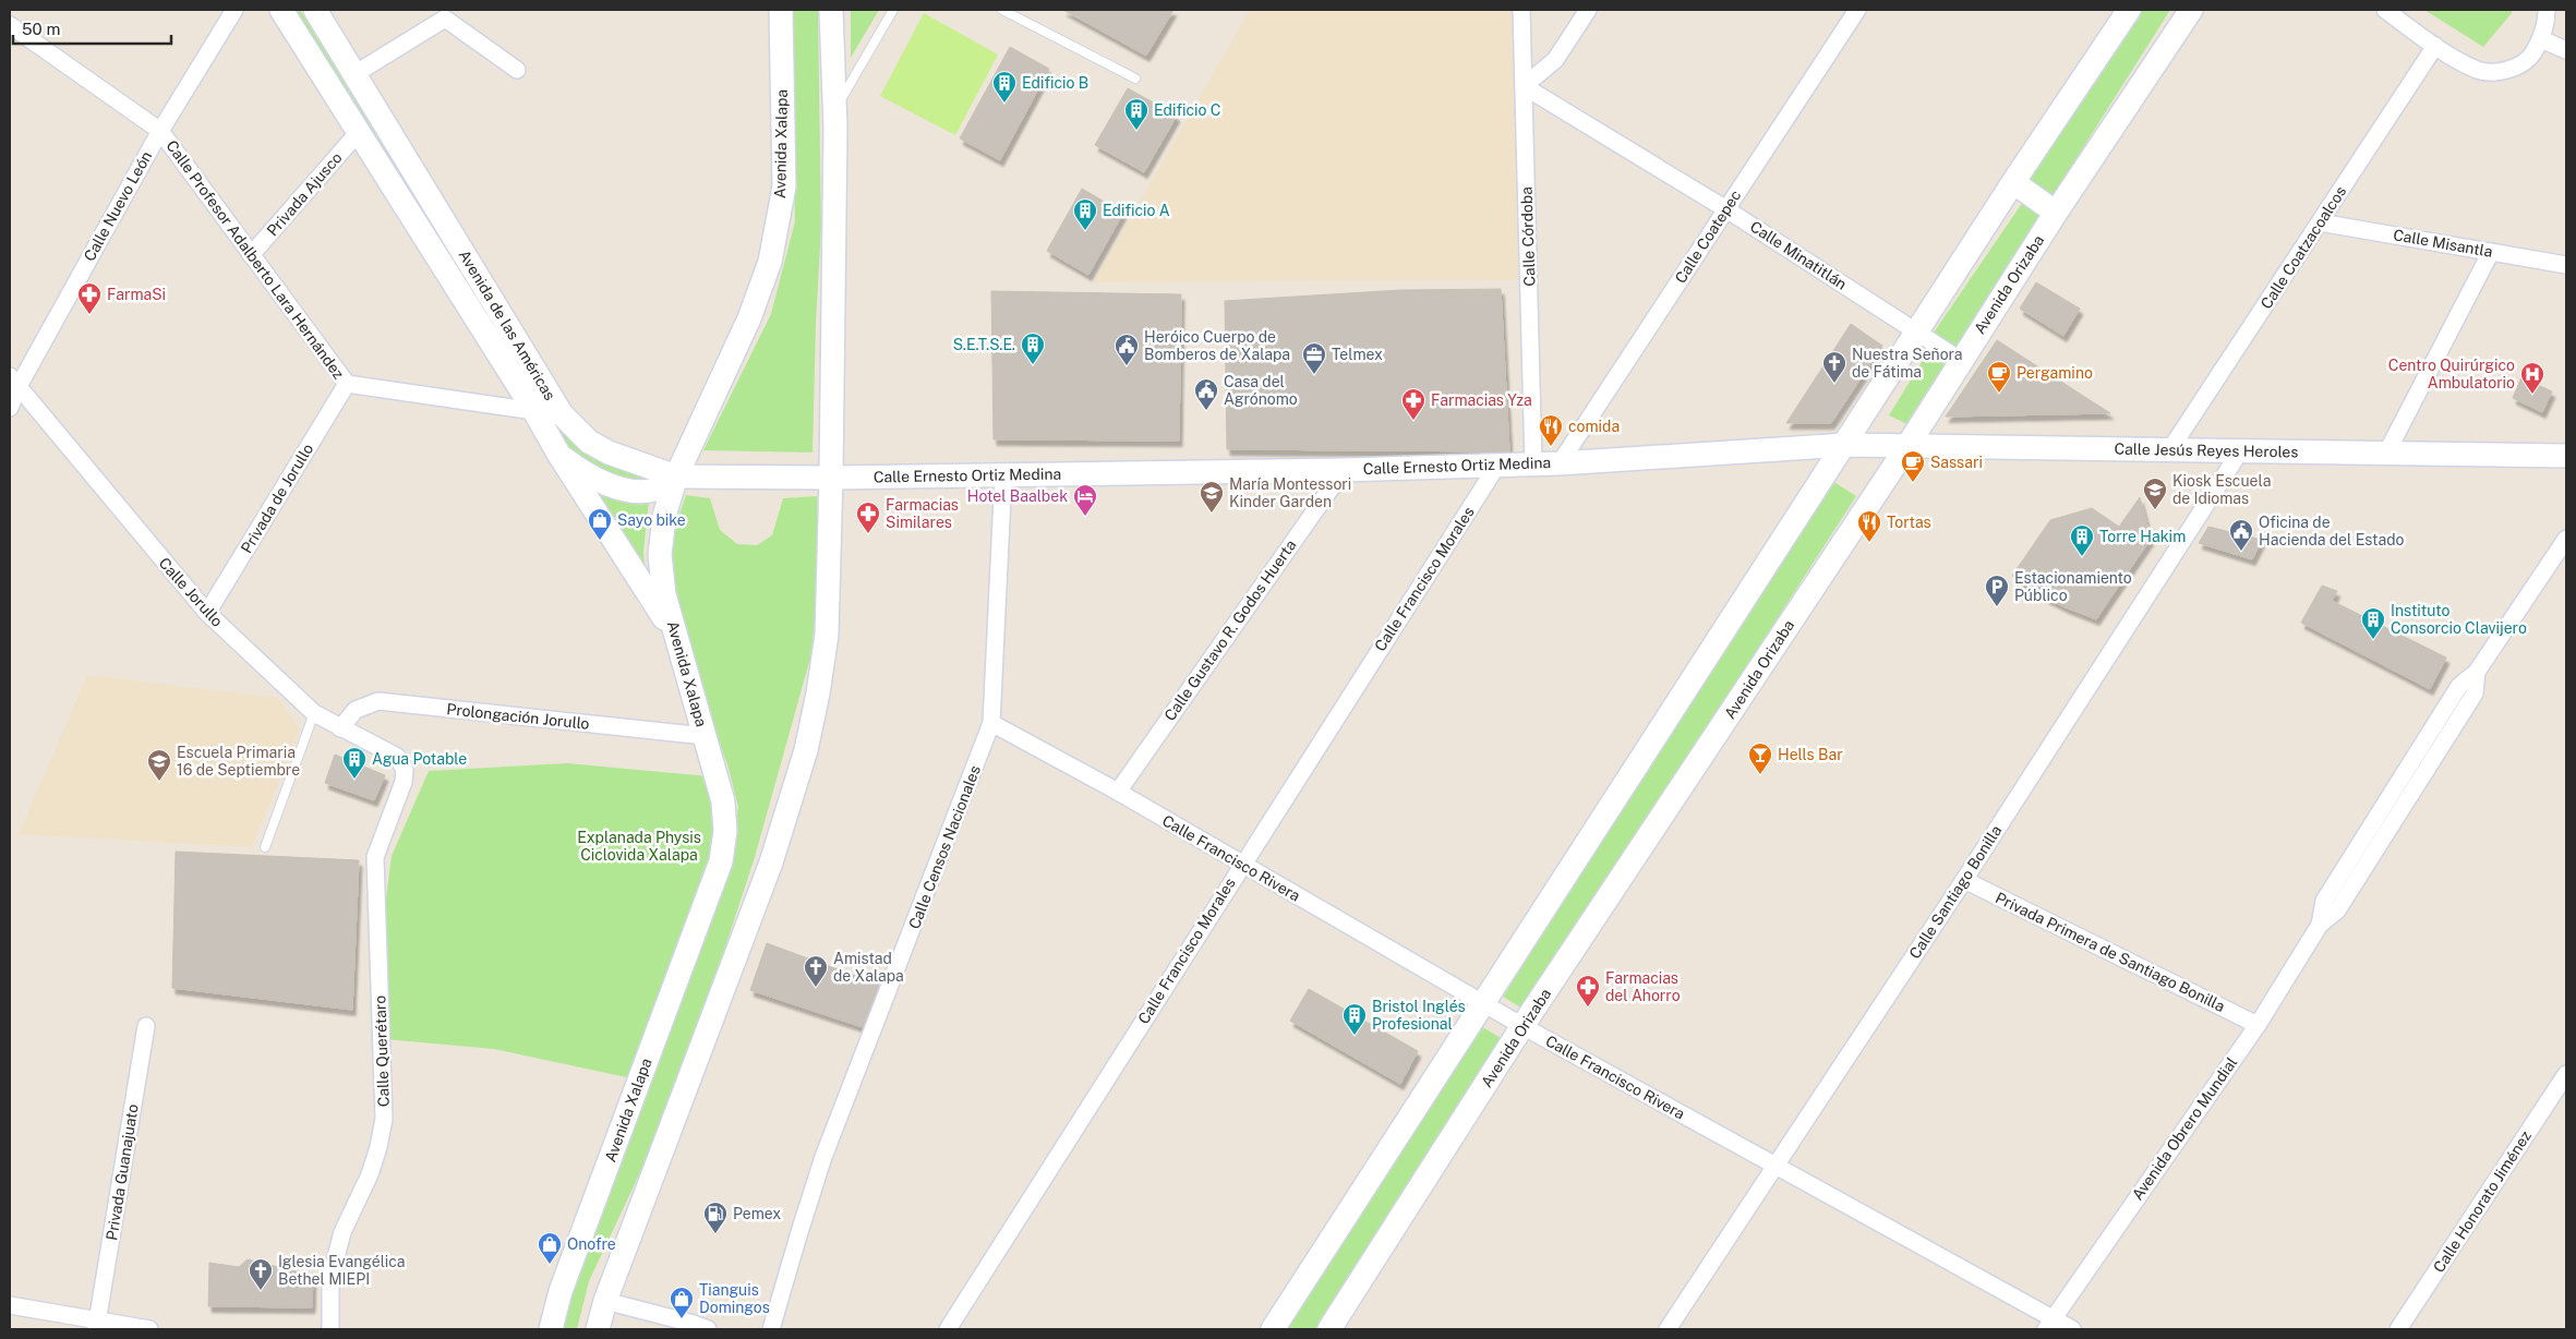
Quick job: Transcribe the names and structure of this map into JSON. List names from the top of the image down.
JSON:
{
  "streets": {
    "main road": [
      "Avenida Xalapa",
      "Avenida Orizaba",
      "Avenida de las Américas",
      "Calle Jesús Reyes Heroles",
      "Calle Ernesto Ortiz Medina"
    ],
    "street": [
      "Privada Ajusco",
      "Calle Nuevo León",
      "Calle Córdoba",
      "Calle Coatepec",
      "Calle Misantla",
      "Calle Coatzacoalcos",
      "Calle Minatitlán",
      "Calle Profesor Adalberto Lara Hernández",
      "Privada de Jorullo",
      "Calle Francisco Morales",
      "Calle Jorullo",
      "Calle Gustavo R. Godos Huerta",
      "Prolongación Jorullo",
      "Calle Censos Nacionales",
      "Calle Francisco Rivera",
      "Calle Santiago Bonilla",
      "Privada Primera de Santiago Bonilla",
      "Calle Querétaro",
      "Avenida Obrero Mundial",
      "Privada Guanajuato",
      "Calle Honorato Jiménez"
    ]
  },
  "crossings": [
    ["Avenida Xalapa", "Avenida de las Américas"],
    ["Avenida Xalapa", "Calle Ernesto Ortiz Medina"],
    ["Avenida Xalapa", "Prolongación Jorullo"],
    ["Privada Ajusco", "Calle Profesor Adalberto Lara Hernández"],
    ["Privada Ajusco", "Avenida de las Américas"],
    ["Calle Nuevo León", "Calle Profesor Adalberto Lara Hernández"],
    ["Calle Nuevo León", "Calle Jorullo"],
    ["Calle Córdoba", "Calle Minatitlán"],
    ["Calle Córdoba", "Calle Ernesto Ortiz Medina"],
    ["Calle Coatepec", "Calle Minatitlán"],
    ["Calle Coatepec", "Calle Ernesto Ortiz Medina"],
    ["Calle Misantla", "Calle Coatzacoalcos"],
    ["Calle Coatzacoalcos", "Calle Jesús Reyes Heroles"],
    ["Calle Minatitlán", "Avenida Orizaba"],
    ["Calle Profesor Adalberto Lara Hernández", "Avenida de las Américas"],
    ["Calle Profesor Adalberto Lara Hernández", "Privada de Jorullo"],
    ["Avenida Orizaba", "Calle Jesús Reyes Heroles"],
    ["Avenida Orizaba", "Calle Francisco Rivera"],
    ["Avenida de las Américas", "Calle Ernesto Ortiz Medina"],
    ["Calle Jesús Reyes Heroles", "Calle Ernesto Ortiz Medina"],
    ["Calle Jesús Reyes Heroles", "Calle Santiago Bonilla"],
    ["Calle Ernesto Ortiz Medina", "Calle Francisco Morales"],
    ["Calle Ernesto Ortiz Medina", "Calle Gustavo R. Godos Huerta"],
    ["Calle Ernesto Ortiz Medina", "Calle Censos Nacionales"],
    ["Privada de Jorullo", "Calle Jorullo"],
    ["Calle Francisco Morales", "Calle Francisco Rivera"],
    ["Calle Jorullo", "Prolongación Jorullo"],
    ["Calle Jorullo", "Calle Querétaro"],
    ["Calle Gustavo R. Godos Huerta", "Calle Francisco Rivera"],
    ["Calle Censos Nacionales", "Calle Francisco Rivera"],
    ["Calle Francisco Rivera", "Calle Santiago Bonilla"],
    ["Calle Francisco Rivera", "Avenida Obrero Mundial"],
    ["Calle Santiago Bonilla", "Privada Primera de Santiago Bonilla"],
    ["Privada Primera de Santiago Bonilla", "Avenida Obrero Mundial"]
  ],
  "parks": ["Explanada Physis Ciclovida Xalapa"],
  "places": {
    "building": [
      "Edificio B",
      "Edificio C",
      "Edificio A",
      "S.E.T.S.E.",
      "Torre Hakim",
      "Instituto Consorcio Clavijero",
      "Agua Potable",
      "Bristol Inglés Profesional"
    ],
    "pharmacy": [
      "FarmaSi",
      "Farmacias Yza",
      "Farmacias Similares",
      "Farmacias del Ahorro"
    ],
    "public building": ["Heróico Cuerpo de Bomberos de Xalapa", "Casa del Agrónomo", "Oficina de Hacienda del Estado"],
    "office": ["Telmex"],
    "church": ["Nuestra Señora de Fátima", "Amistad de Xalapa", "Iglesia Evangélica Bethel MIEPI"],
    "cafe": ["Pergamino", "Sassari"],
    "hospital": ["Centro Quirúrgico Ambulatorio"],
    "restaurant": ["comida", "Tortas"],
    "school or university": ["Kiosk Escuela de Idiomas", "María Montessori Kinder Garden", "Escuela Primaria 16 de Septiembre"],
    "hotel": ["Hotel Baalbek"],
    "shop": ["Sayo bike", "Onofre", "Tianguis Domingos"],
    "parking": ["Estacionamiento Público"],
    "bar": ["Hells Bar"],
    "fuel station": ["Pemex"]
  },
  "scale_bar": "50 m"
}
